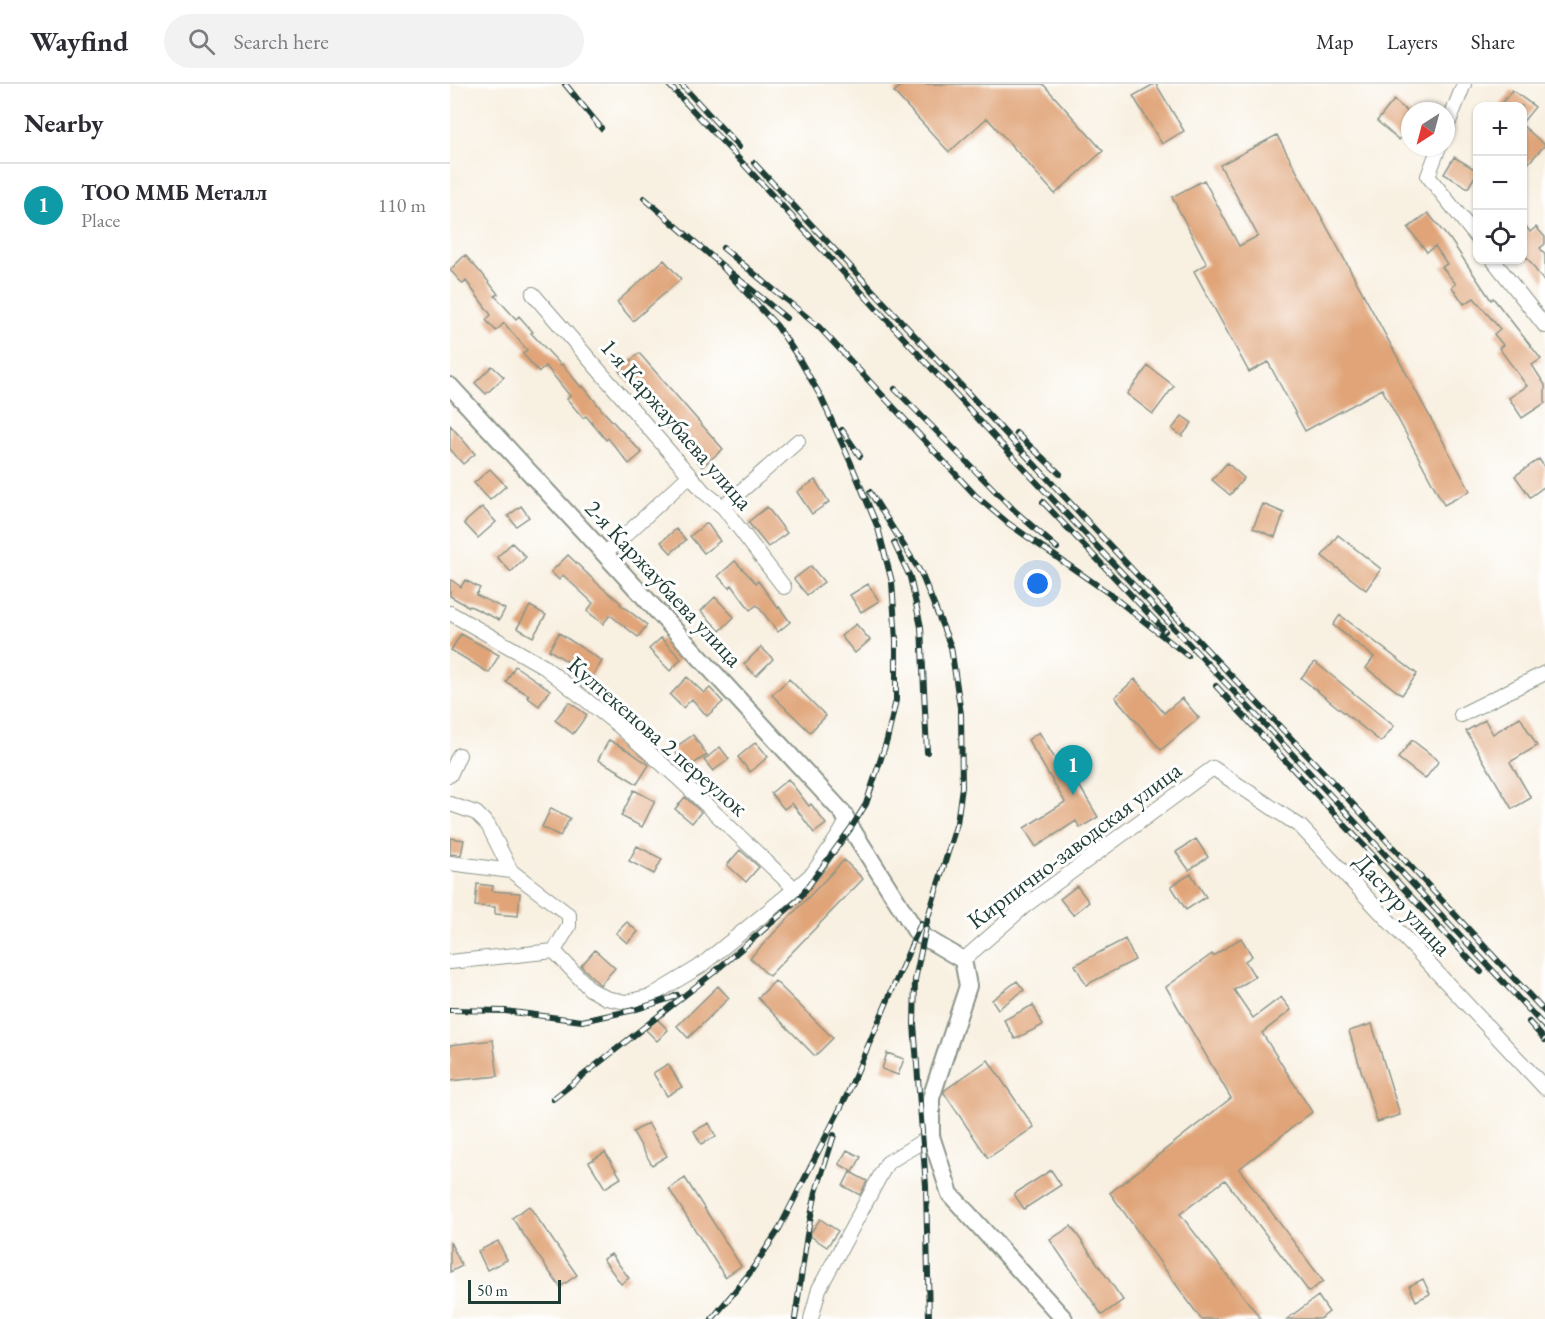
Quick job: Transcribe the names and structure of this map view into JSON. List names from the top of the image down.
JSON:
{
  "streets": {
    "street": [
      "1-я Каржаубаева улица",
      "2-я Каржаубаева улица",
      "Култекенова 2 переулок",
      "Кирпично-заводская улица",
      "Дастур улица"
    ]
  },
  "crossings": [
    ["2-я Каржаубаева улица", "Кирпично-заводская улица"],
    ["Кирпично-заводская улица", "Дастур улица"]
  ],
  "scale_bar": "50 m",
  "north": "bottom left",
  "page": {
    "header": "Wayfind",
    "search": "Search here",
    "nav": ["Map", "Layers", "Share"],
    "heading": "Nearby",
    "map_buttons": ["+", "−"],
    "list": [
      {
        "mark": "1",
        "name": "ТОО ММБ Металл",
        "note": "Place",
        "value": "110 m"
      }
    ],
    "pins": "1",
    "scale": "50 m"
  }
}
